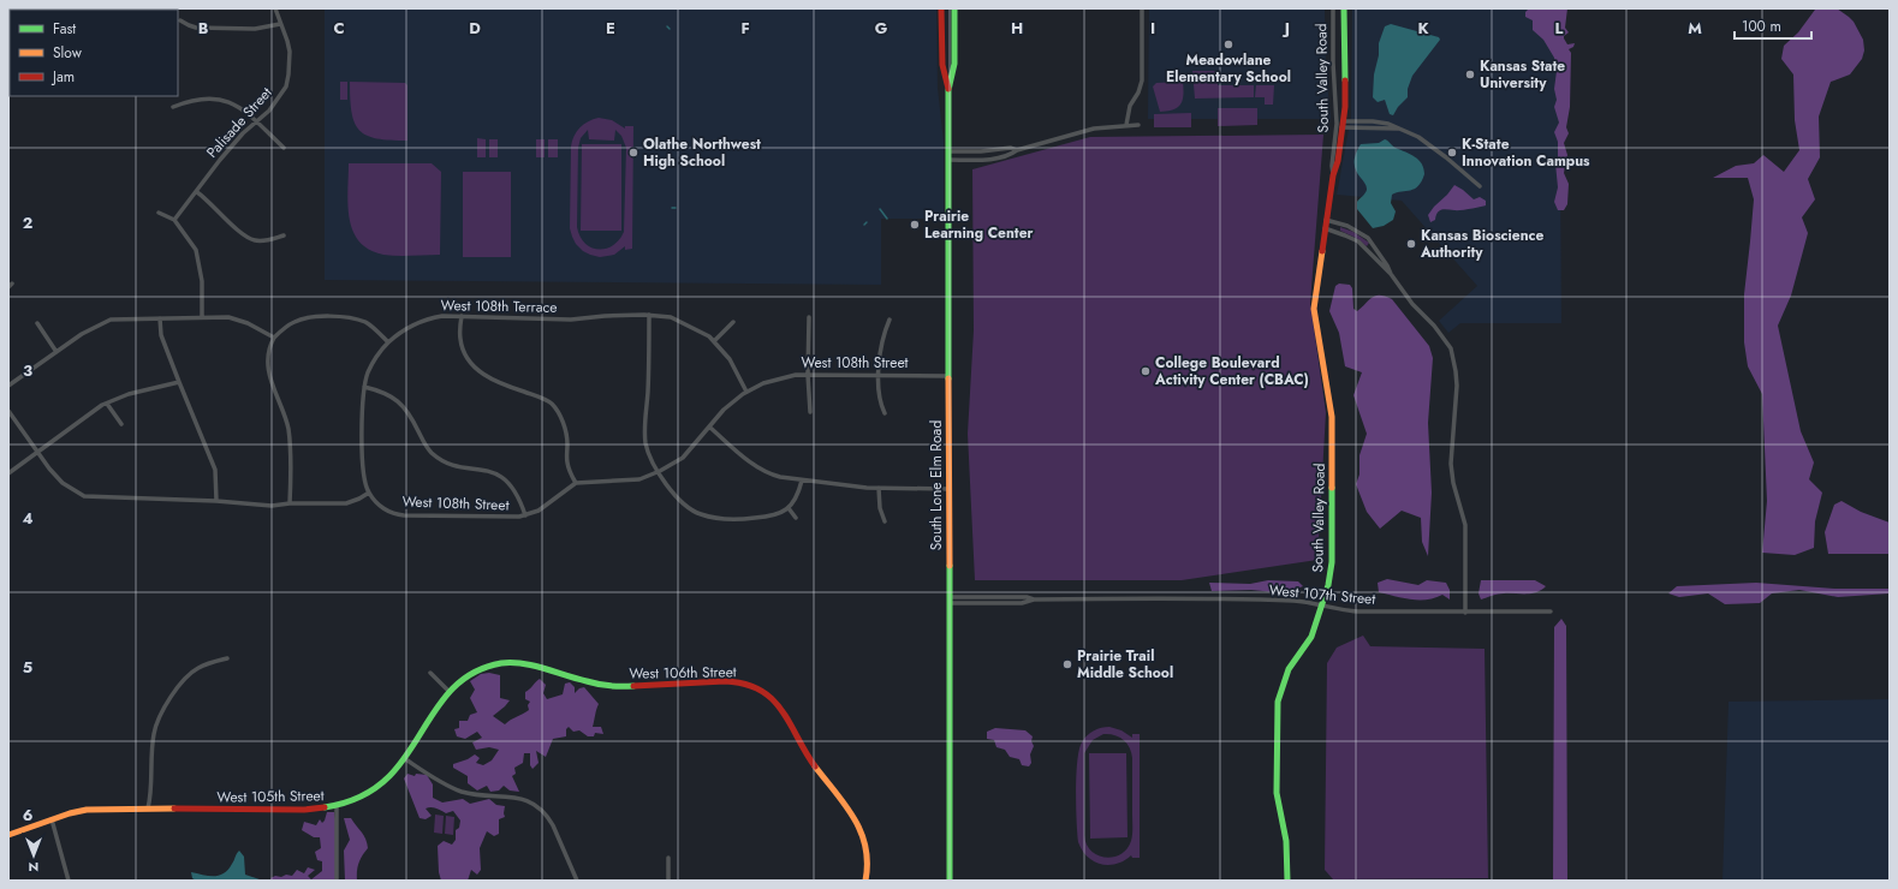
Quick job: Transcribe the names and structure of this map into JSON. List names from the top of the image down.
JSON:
{
  "streets": {
    "street": [
      "South Valley Road",
      "Palisade Street",
      "West 108th Terrace",
      "West 108th Street",
      "South Lone Elm Road",
      "West 107th Street",
      "West 106th Street",
      "West 105th Street"
    ]
  },
  "crossings": [
    ["South Valley Road", "West 107th Street"],
    ["West 108th Terrace", "West 108th Street"],
    ["West 108th Street", "South Lone Elm Road"],
    ["South Lone Elm Road", "West 107th Street"],
    ["West 106th Street", "West 105th Street"]
  ],
  "places": [
    "Meadowlane Elementary School",
    "Kansas State University",
    "Olathe Northwest High School",
    "K-State Innovation Campus",
    "Prairie Learning Center",
    "Kansas Bioscience Authority",
    "College Boulevard Activity Center (CBAC)",
    "Prairie Trail Middle School"
  ],
  "legend": ["Fast", "Slow", "Jam"],
  "scale_bar": "100 m",
  "north": "bottom",
  "grid": {
    "columns": [
      "B",
      "C",
      "D",
      "E",
      "F",
      "G",
      "H",
      "I",
      "J",
      "K",
      "L",
      "M"
    ],
    "rows": [
      "2",
      "3",
      "4",
      "5",
      "6"
    ]
  }
}
